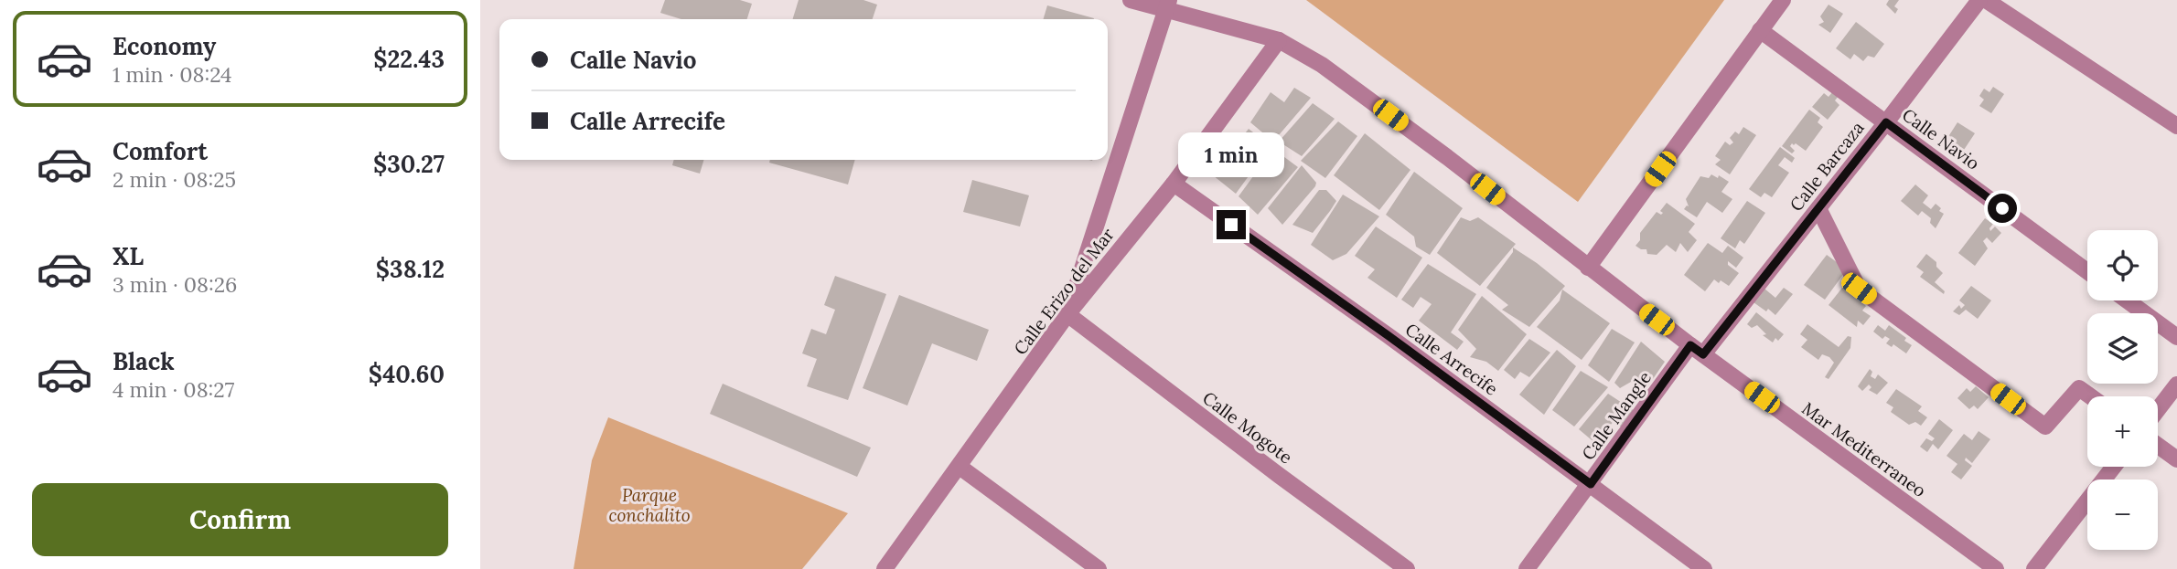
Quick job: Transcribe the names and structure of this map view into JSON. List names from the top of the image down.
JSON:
{
  "streets": {
    "street": [
      "Calle Navio",
      "Calle Barcaza",
      "Calle Erizo del Mar",
      "Calle Arrecife",
      "Calle Mangle",
      "Calle Mogote",
      "Mar Mediterraneo"
    ]
  },
  "crossings": [
    ["Calle Navio", "Calle Barcaza"],
    ["Calle Barcaza", "Calle Mangle"],
    ["Calle Barcaza", "Mar Mediterraneo"],
    ["Calle Erizo del Mar", "Calle Arrecife"],
    ["Calle Erizo del Mar", "Calle Mogote"],
    ["Calle Erizo del Mar", "Mar Mediterraneo"],
    ["Calle Arrecife", "Calle Mangle"],
    ["Calle Mangle", "Mar Mediterraneo"]
  ],
  "parks": ["Parque conchalito"],
  "page": {
    "list": [
      {
        "name": "Economy",
        "note": "1 min · 08:24",
        "value": "$22.43"
      },
      {
        "name": "Comfort",
        "note": "2 min · 08:25",
        "value": "$30.27"
      },
      {
        "name": "XL",
        "note": "3 min · 08:26",
        "value": "$38.12"
      },
      {
        "name": "Black",
        "note": "4 min · 08:27",
        "value": "$40.60"
      }
    ],
    "banner": ["Calle Navio", "Calle Arrecife"],
    "bubble": "1 min",
    "map_buttons": ["+", "−"],
    "buttons": "Confirm"
  }
}
